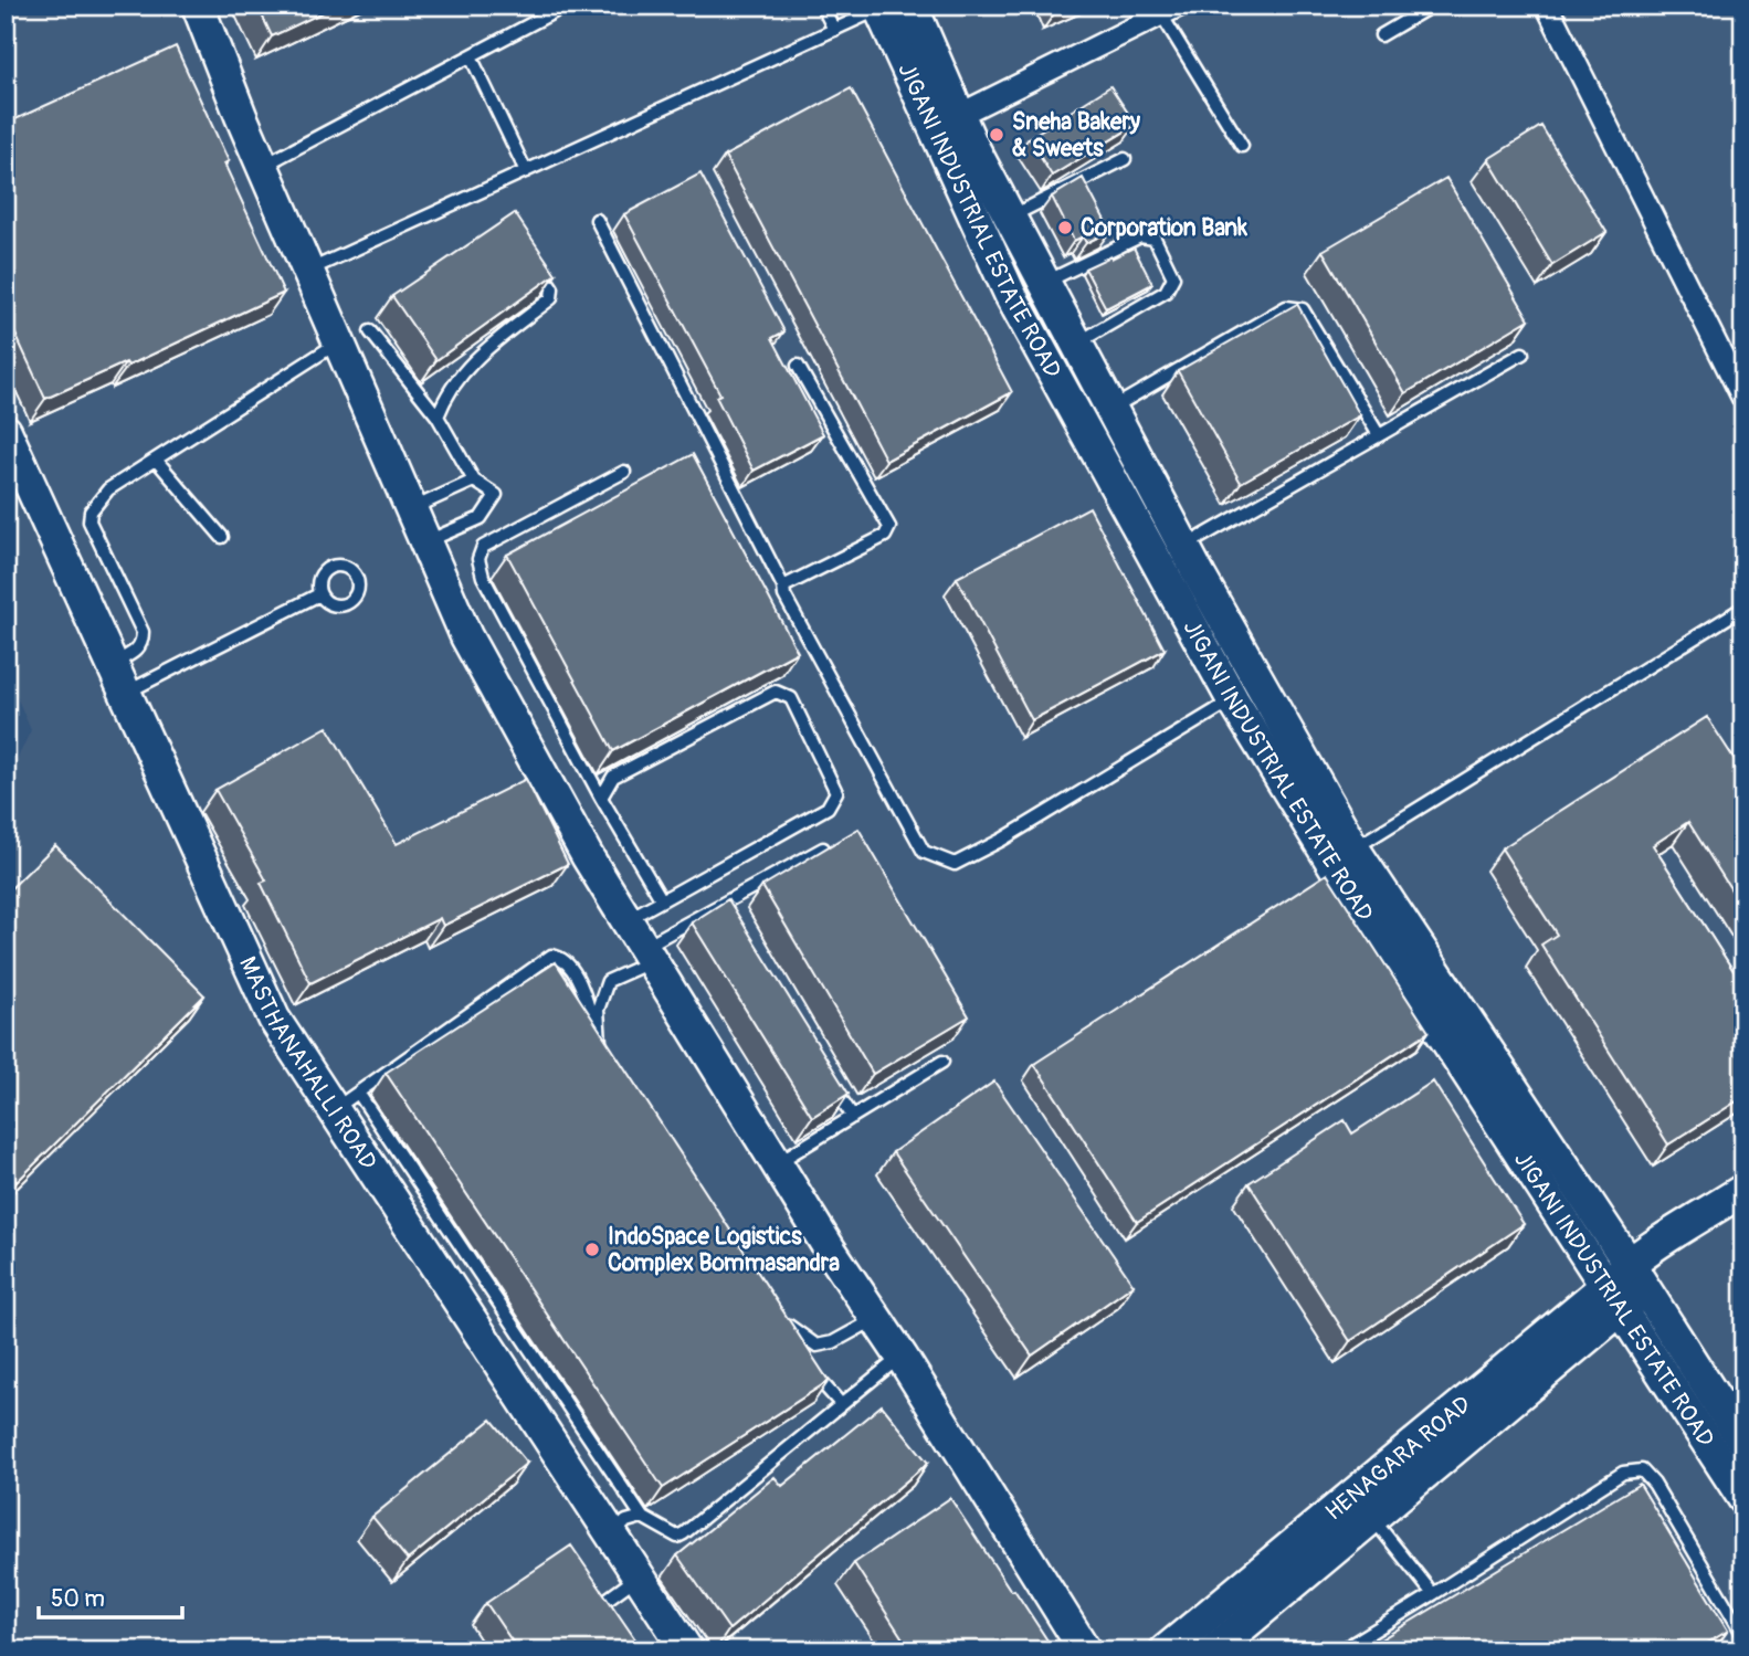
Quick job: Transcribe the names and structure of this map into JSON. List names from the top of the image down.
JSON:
{
  "streets": {
    "street": ["JIGANI INDUSTRIAL ESTATE ROAD", "MASTHANAHALLI ROAD", "HENAGARA ROAD"]
  },
  "crossings": [
    ["JIGANI INDUSTRIAL ESTATE ROAD", "HENAGARA ROAD"]
  ],
  "places": ["Sneha Bakery & Sweets", "Corporation Bank", "IndoSpace Logistics Complex Bommasandra"],
  "scale_bar": "50 m"
}
